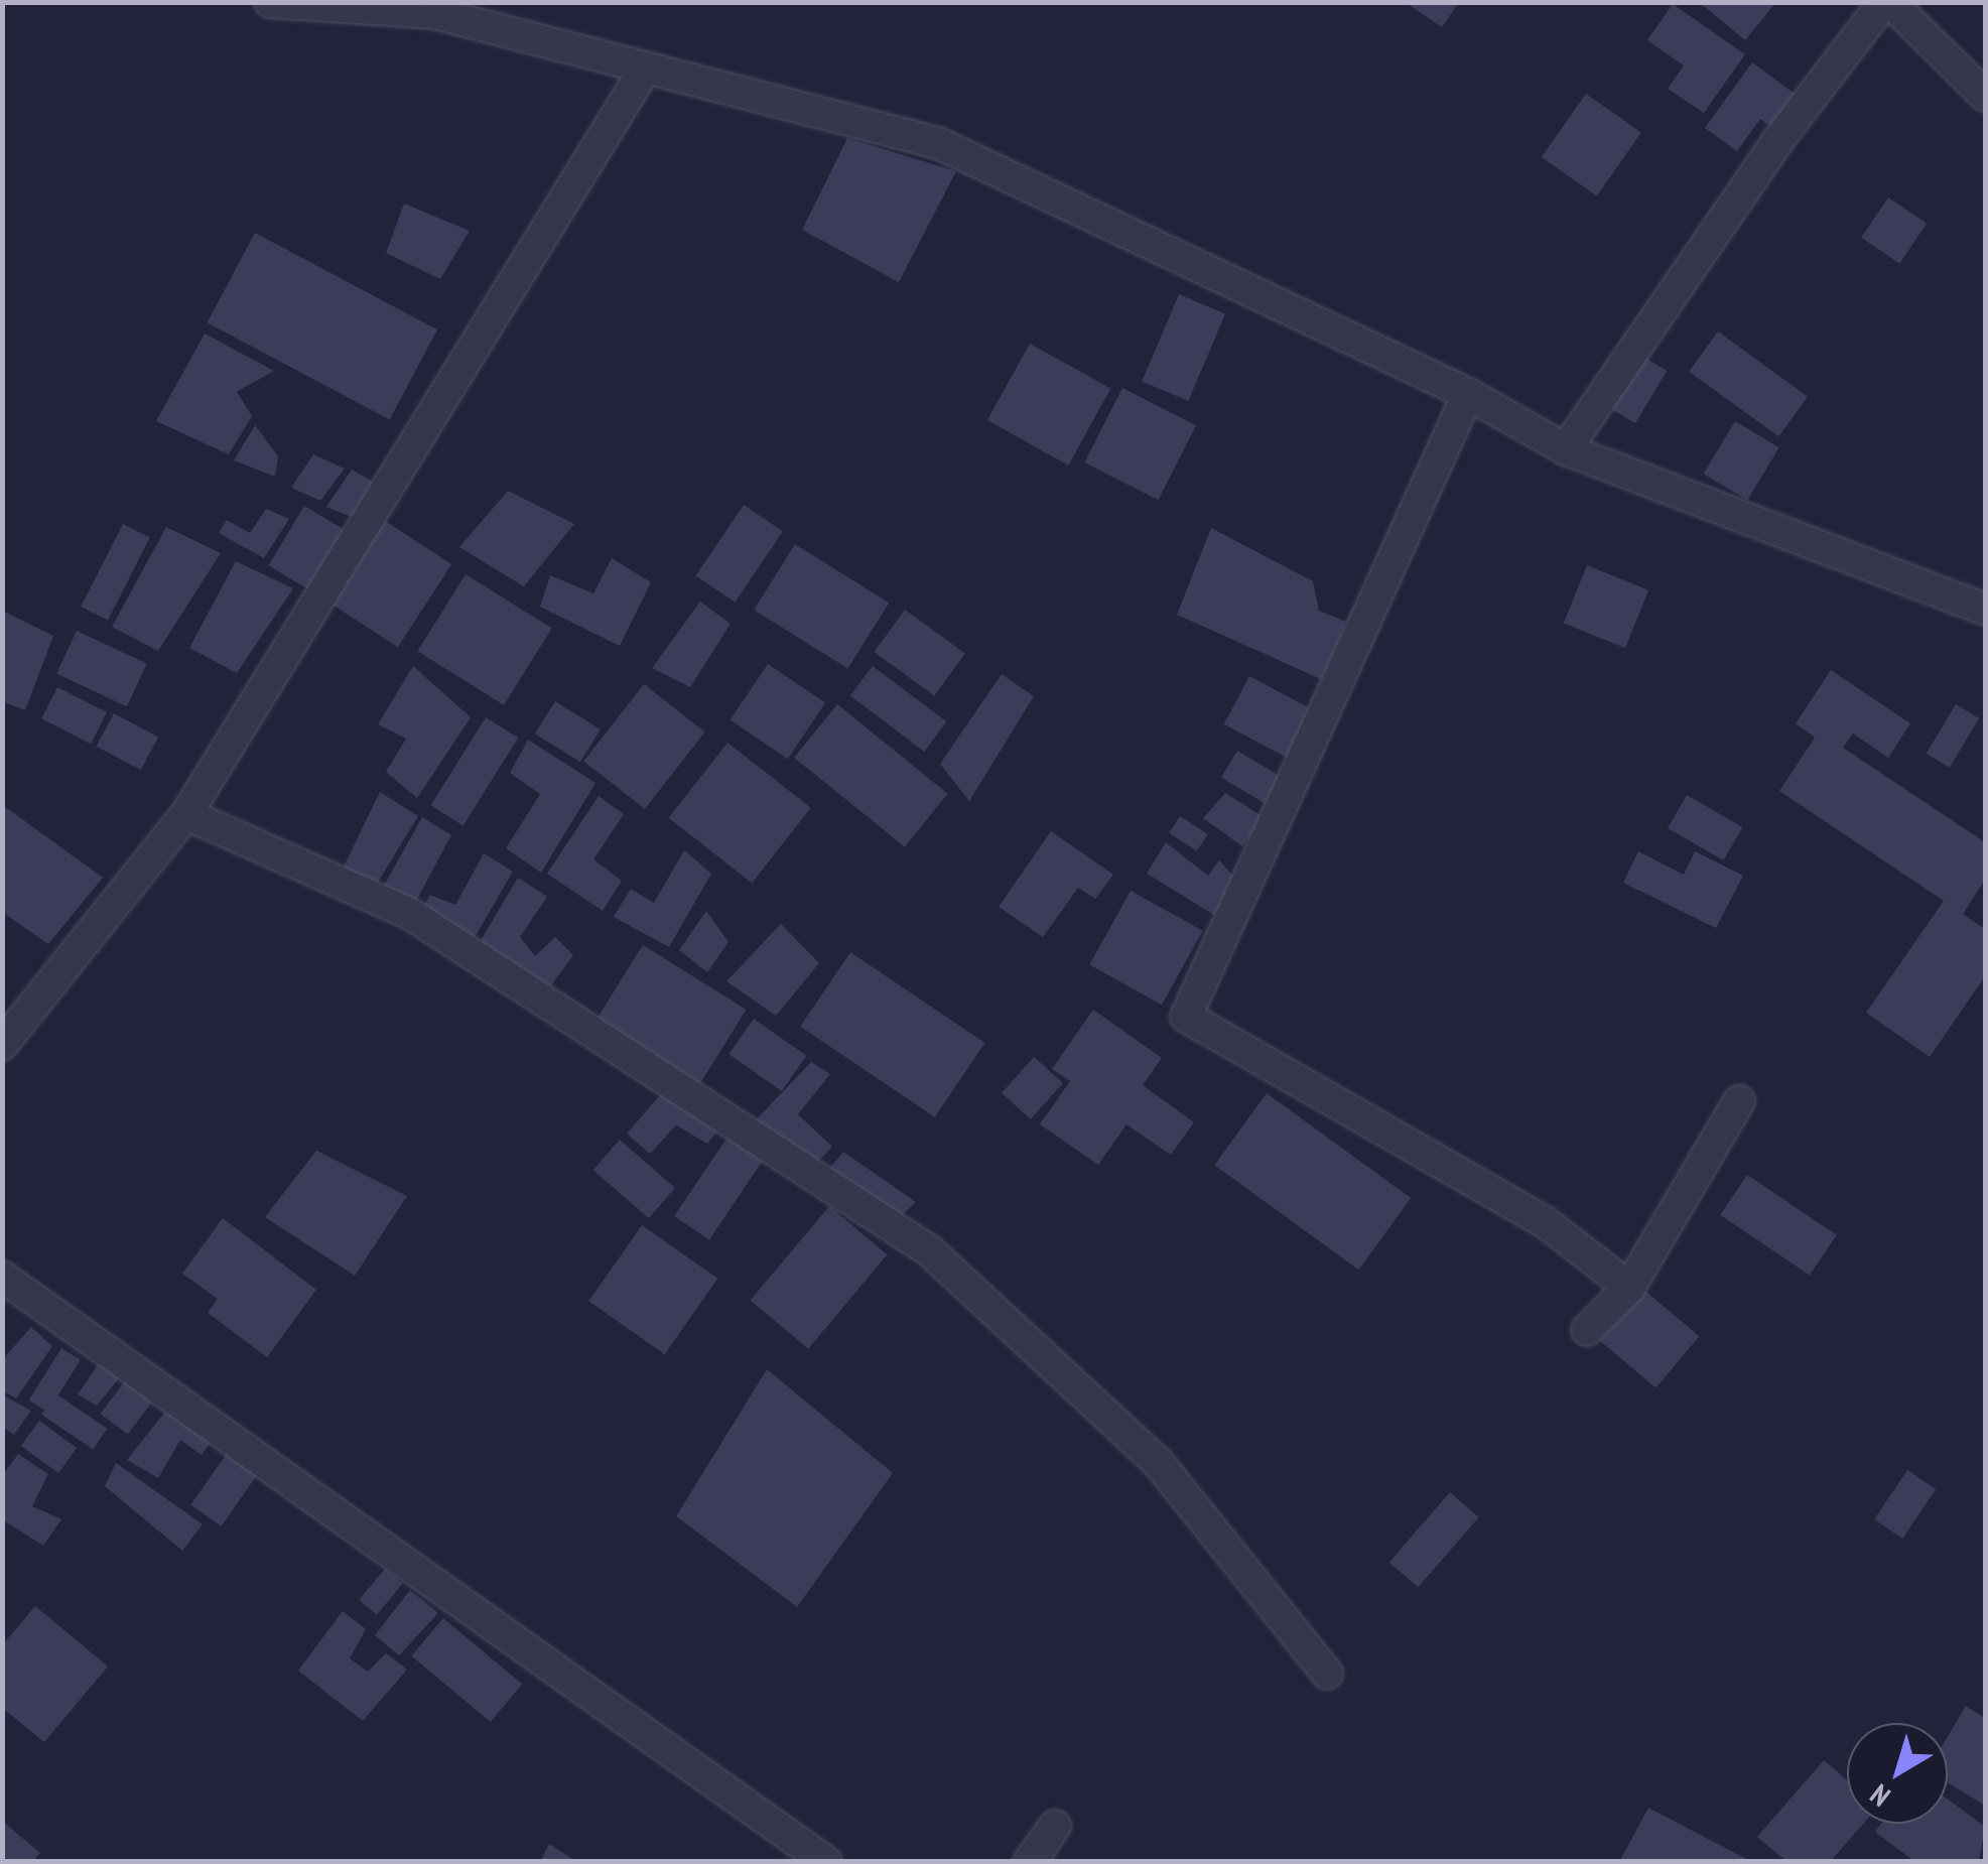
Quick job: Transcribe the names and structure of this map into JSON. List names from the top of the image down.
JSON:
{
  "north": "bottom left"
}
